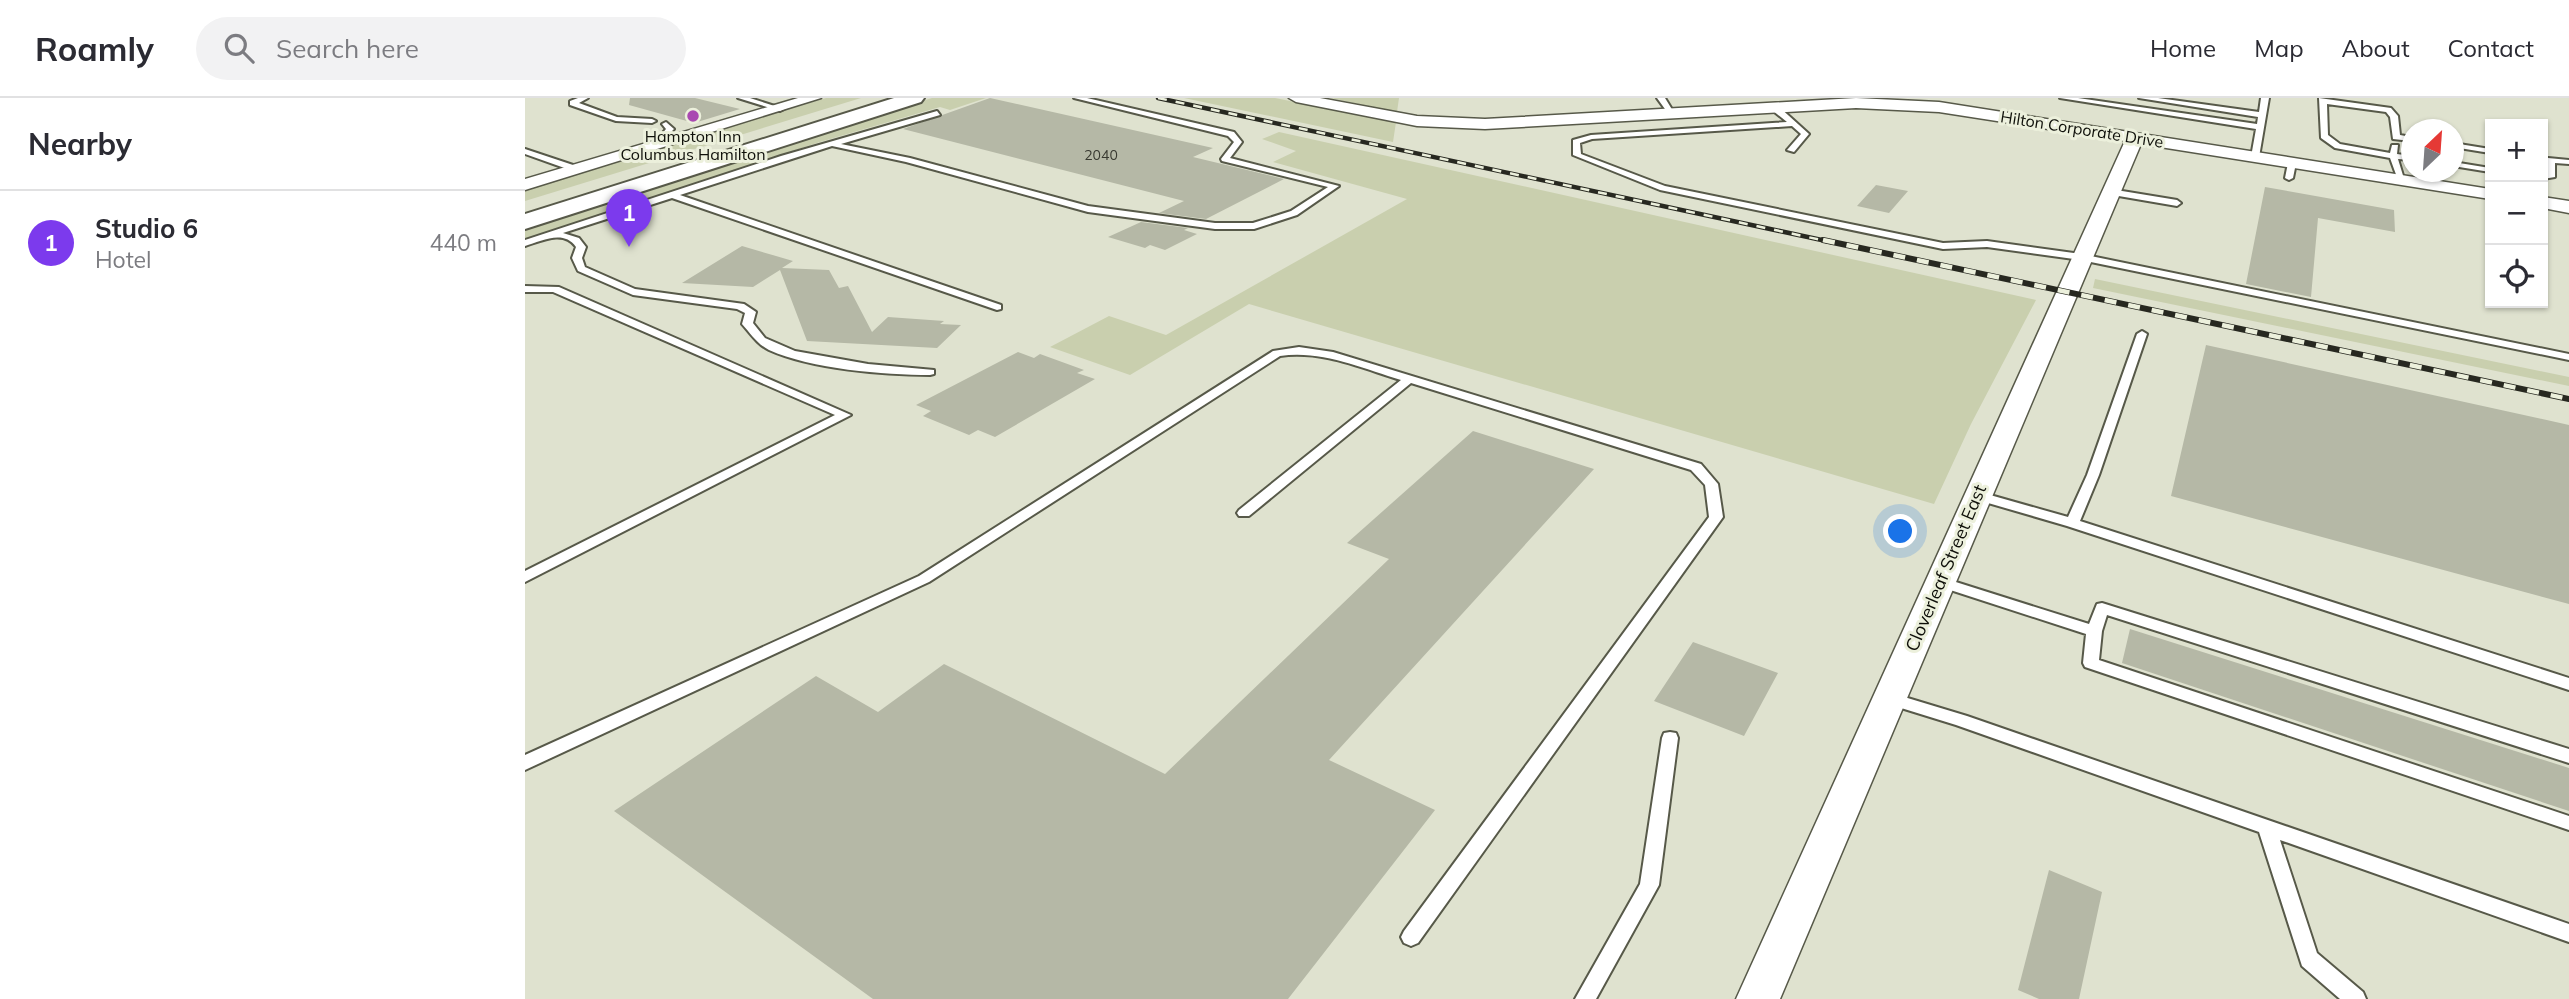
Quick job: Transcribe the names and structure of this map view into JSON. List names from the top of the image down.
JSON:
{
  "streets": {
    "street": ["Hilton Corporate Drive", "Cloverleaf Street East"]
  },
  "crossings": [
    ["Hilton Corporate Drive", "Cloverleaf Street East"]
  ],
  "places": ["Hampton Inn Columbus Hamilton"],
  "house_numbers": ["2040"],
  "north": "top right",
  "page": {
    "header": "Roamly",
    "search": "Search here",
    "nav": [
      "Home",
      "Map",
      "About",
      "Contact"
    ],
    "heading": "Nearby",
    "map_buttons": ["+", "−"],
    "list": [
      {
        "mark": "1",
        "name": "Studio 6",
        "note": "Hotel",
        "value": "440 m"
      }
    ],
    "pins": "1"
  }
}
